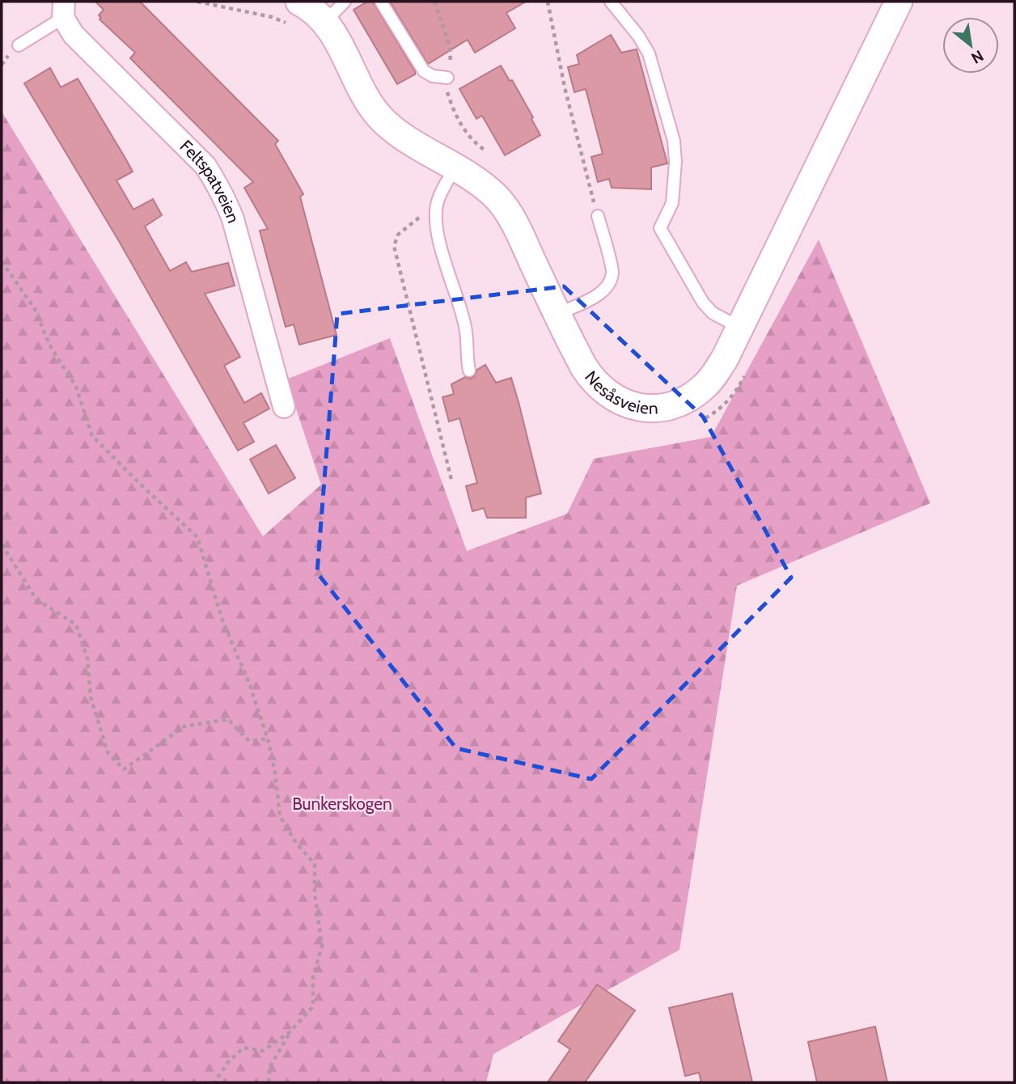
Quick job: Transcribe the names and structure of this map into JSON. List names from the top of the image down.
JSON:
{
  "streets": {
    "street": ["Feltspatveien", "Nesåsveien"]
  },
  "parks": ["Bunkerskogen"],
  "north": "bottom right"
}
